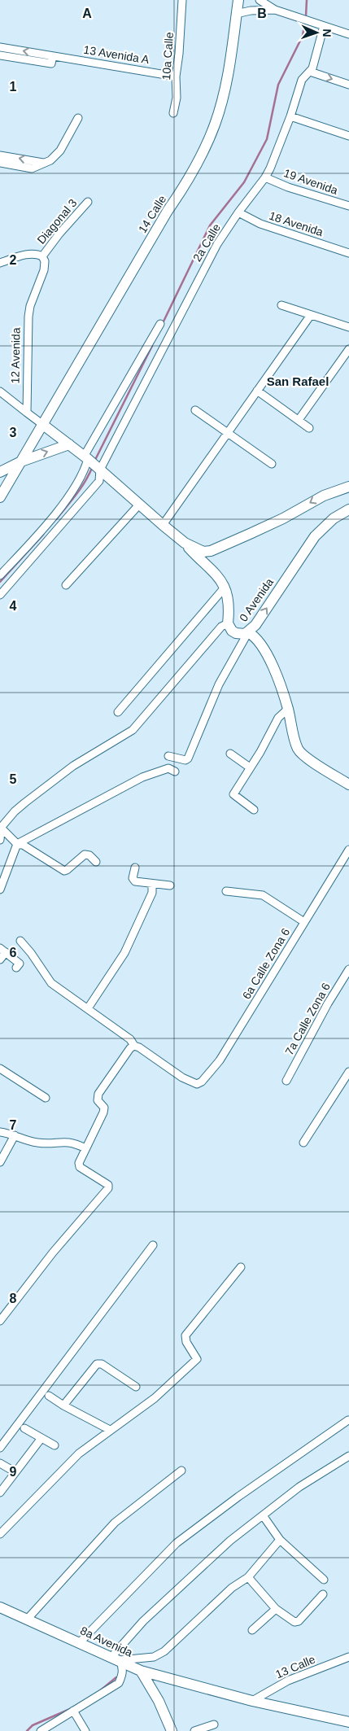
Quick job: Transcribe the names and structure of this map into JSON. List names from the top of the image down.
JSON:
{
  "streets": {
    "street": [
      "13 Avenida A",
      "10a Calle",
      "19 Avenida",
      "14 Calle",
      "Diagonal 3",
      "18 Avenida",
      "2a Calle",
      "12 Avenida",
      "0 Avenida",
      "6a Calle Zona 6",
      "7a Calle Zona 6",
      "8a Avenida",
      "13 Calle"
    ]
  },
  "crossings": [
    ["13 Avenida A", "10a Calle"],
    ["19 Avenida", "2a Calle"],
    ["Diagonal 3", "12 Avenida"],
    ["18 Avenida", "2a Calle"],
    ["2a Calle", "0 Avenida"]
  ],
  "districts": ["San Rafael"],
  "north": "right",
  "grid": {
    "columns": ["A", "B"],
    "rows": [
      "1",
      "2",
      "3",
      "4",
      "5",
      "6",
      "7",
      "8",
      "9"
    ]
  }
}
